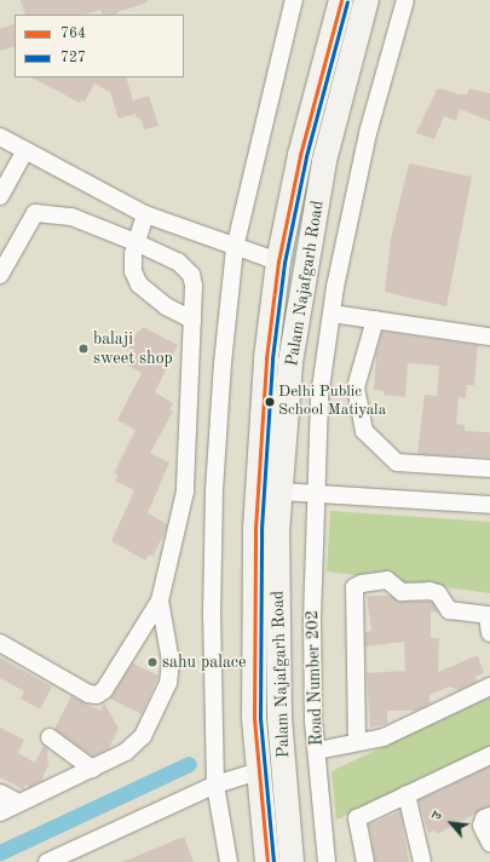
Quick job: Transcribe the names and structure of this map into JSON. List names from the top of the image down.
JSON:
{
  "streets": {
    "main road": ["Palam Najafgarh Road"],
    "street": ["Road Number 202"]
  },
  "places": ["balaji sweet shop", "Delhi Public School Matiyala", "sahu palace"],
  "lines": ["transit line 764", "transit line 727"],
  "legend": ["764", "727"],
  "north": "top left"
}
